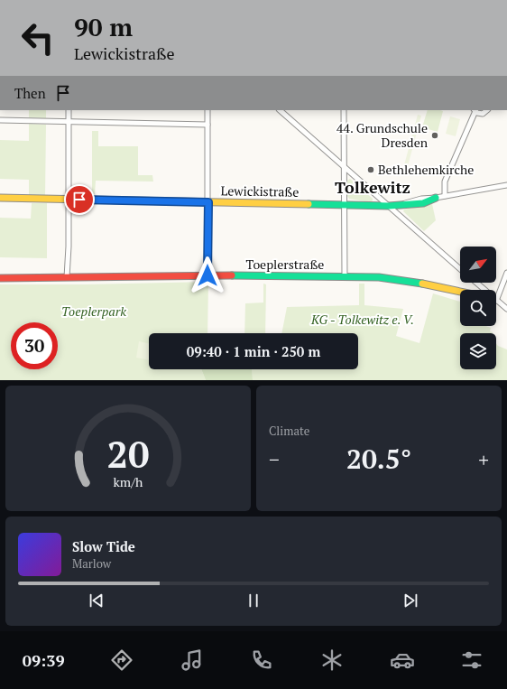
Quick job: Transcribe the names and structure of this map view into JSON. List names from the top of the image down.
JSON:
{
  "streets": {
    "street": ["Lewickistraße", "Toeplerstraße"]
  },
  "districts": ["Tolkewitz"],
  "parks": ["Toeplerpark", "KG - Tolkewitz e. V."],
  "places": ["44. Grundschule Dresden", "Bethlehemkirche"],
  "north": "top right",
  "page": {
    "turn": ["90 m", "Lewickistraße"],
    "then": "Then",
    "limit": "30",
    "trip": "09:40 · 1 min · 250 m",
    "tile": "Climate",
    "heat": ["−", "20.5°", "+"],
    "song": ["Slow Tide", "Marlow"],
    "tabs": "09:39",
    "gauge": ["20", "km/h"]
  }
}
